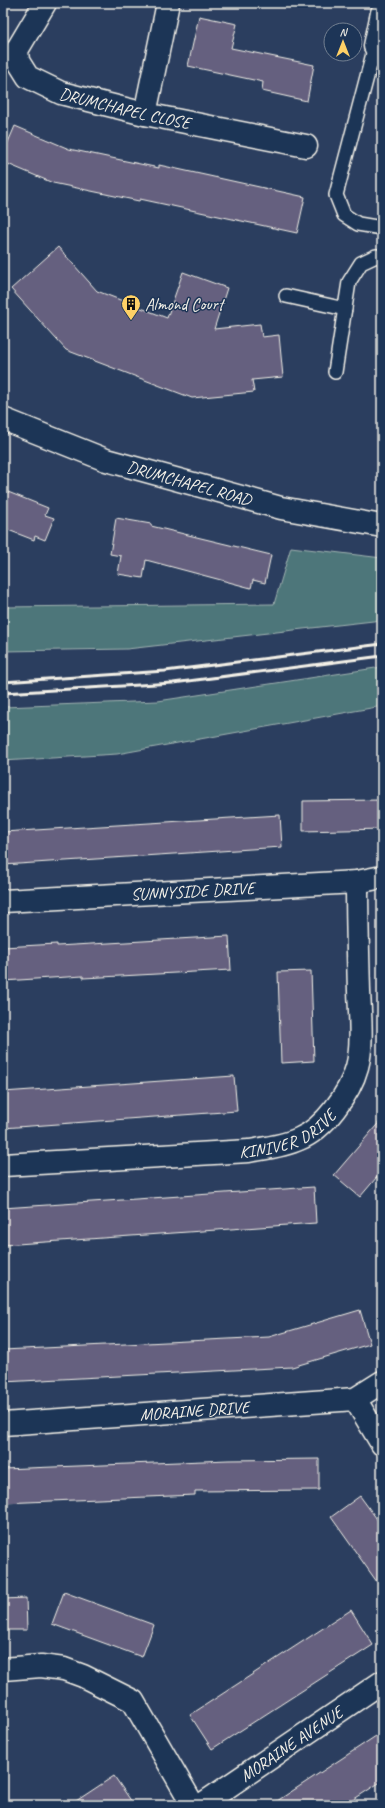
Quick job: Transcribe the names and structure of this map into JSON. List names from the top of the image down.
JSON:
{
  "streets": {
    "street": [
      "DRUMCHAPEL CLOSE",
      "DRUMCHAPEL ROAD",
      "SUNNYSIDE DRIVE",
      "KINIVER DRIVE",
      "MORAINE DRIVE",
      "MORAINE AVENUE"
    ]
  },
  "crossings": [
    ["SUNNYSIDE DRIVE", "KINIVER DRIVE"]
  ],
  "places": {
    "building": ["Almond Court"]
  },
  "north": "top"
}
